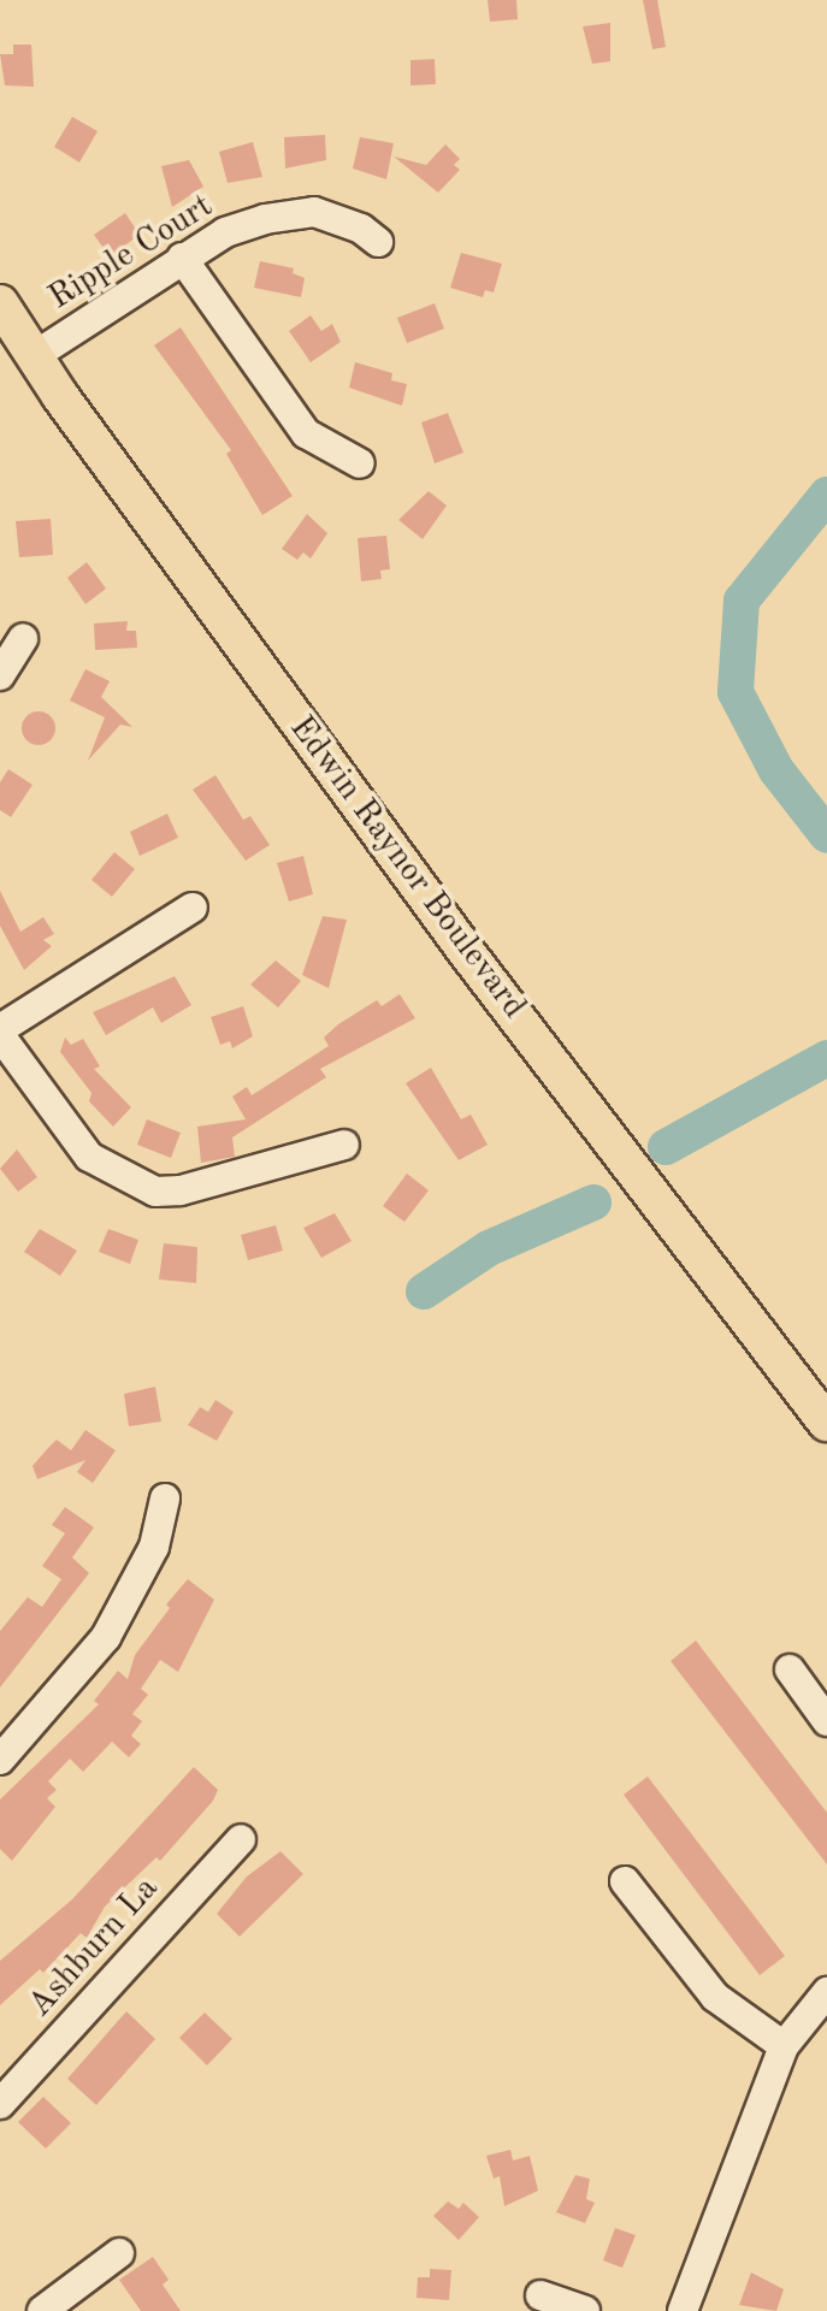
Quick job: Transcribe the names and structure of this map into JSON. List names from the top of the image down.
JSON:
{
  "streets": {
    "main road": ["Edwin Raynor Boulevard"],
    "street": ["Ripple Court", "Ashburn La"]
  },
  "crossings": [
    ["Ripple Court", "Edwin Raynor Boulevard"]
  ]
}
